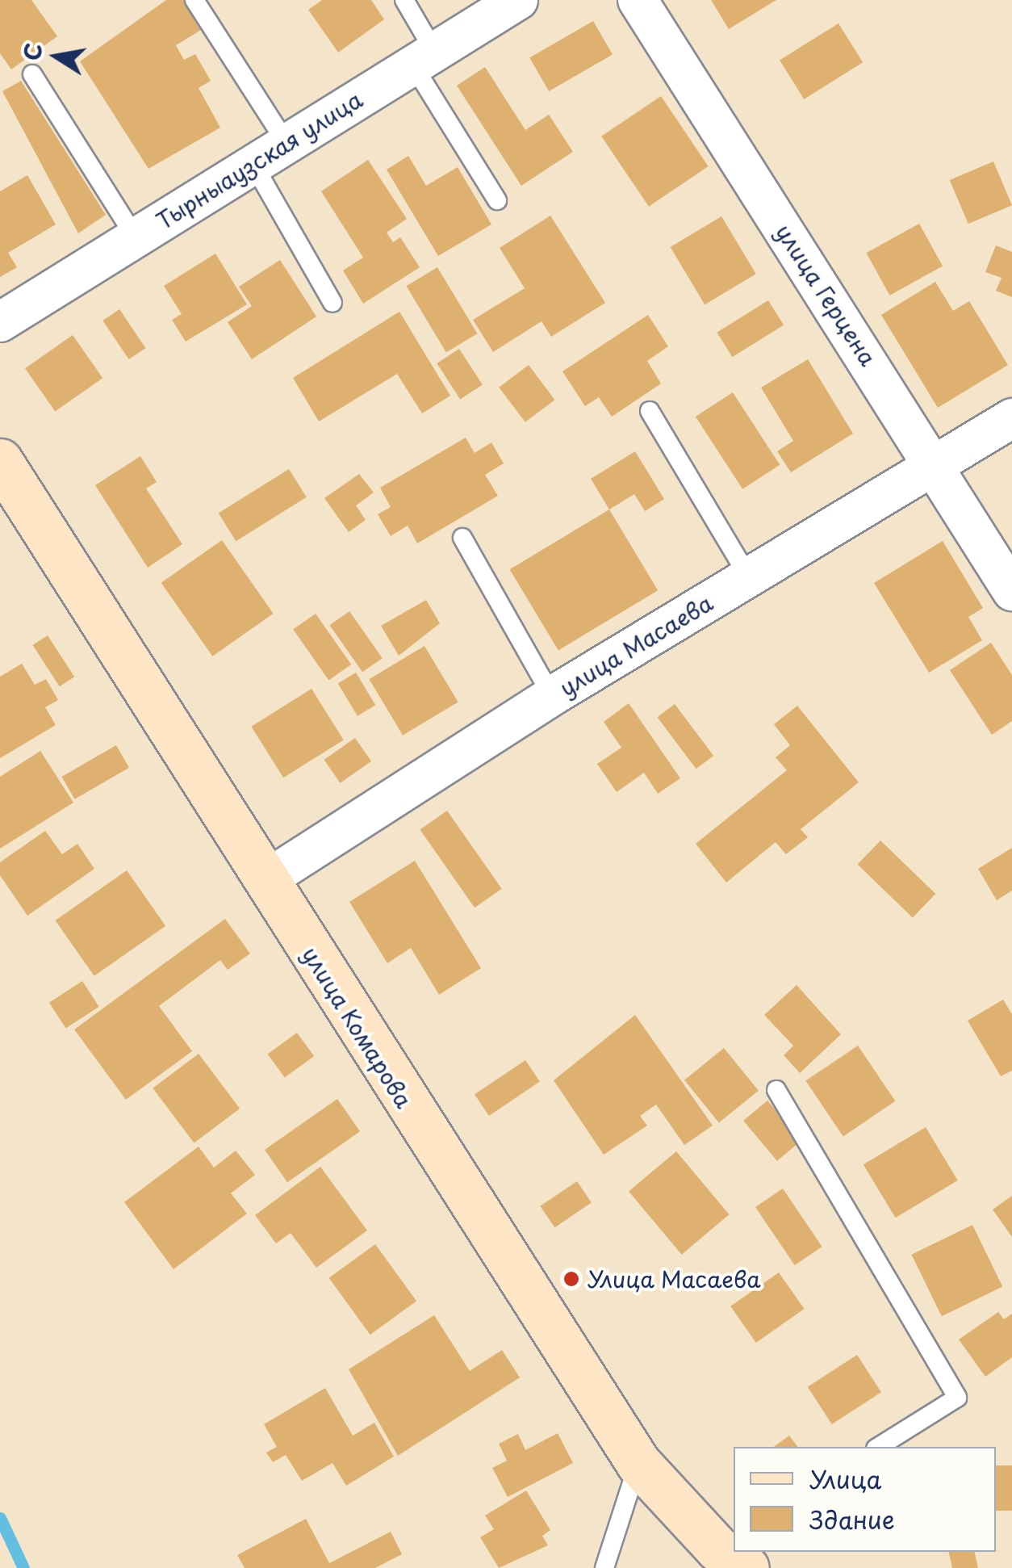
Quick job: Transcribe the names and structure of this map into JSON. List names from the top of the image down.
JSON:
{
  "streets": {
    "main road": ["улица Комарова"],
    "street": ["Тырныаузская улица", "улица Герцена", "улица Масаева"]
  },
  "crossings": [
    ["улица Герцена", "улица Масаева"],
    ["улица Масаева", "улица Комарова"]
  ],
  "places": ["Улица Масаева"],
  "legend": ["Улица", "Здание"],
  "north": "left"
}
